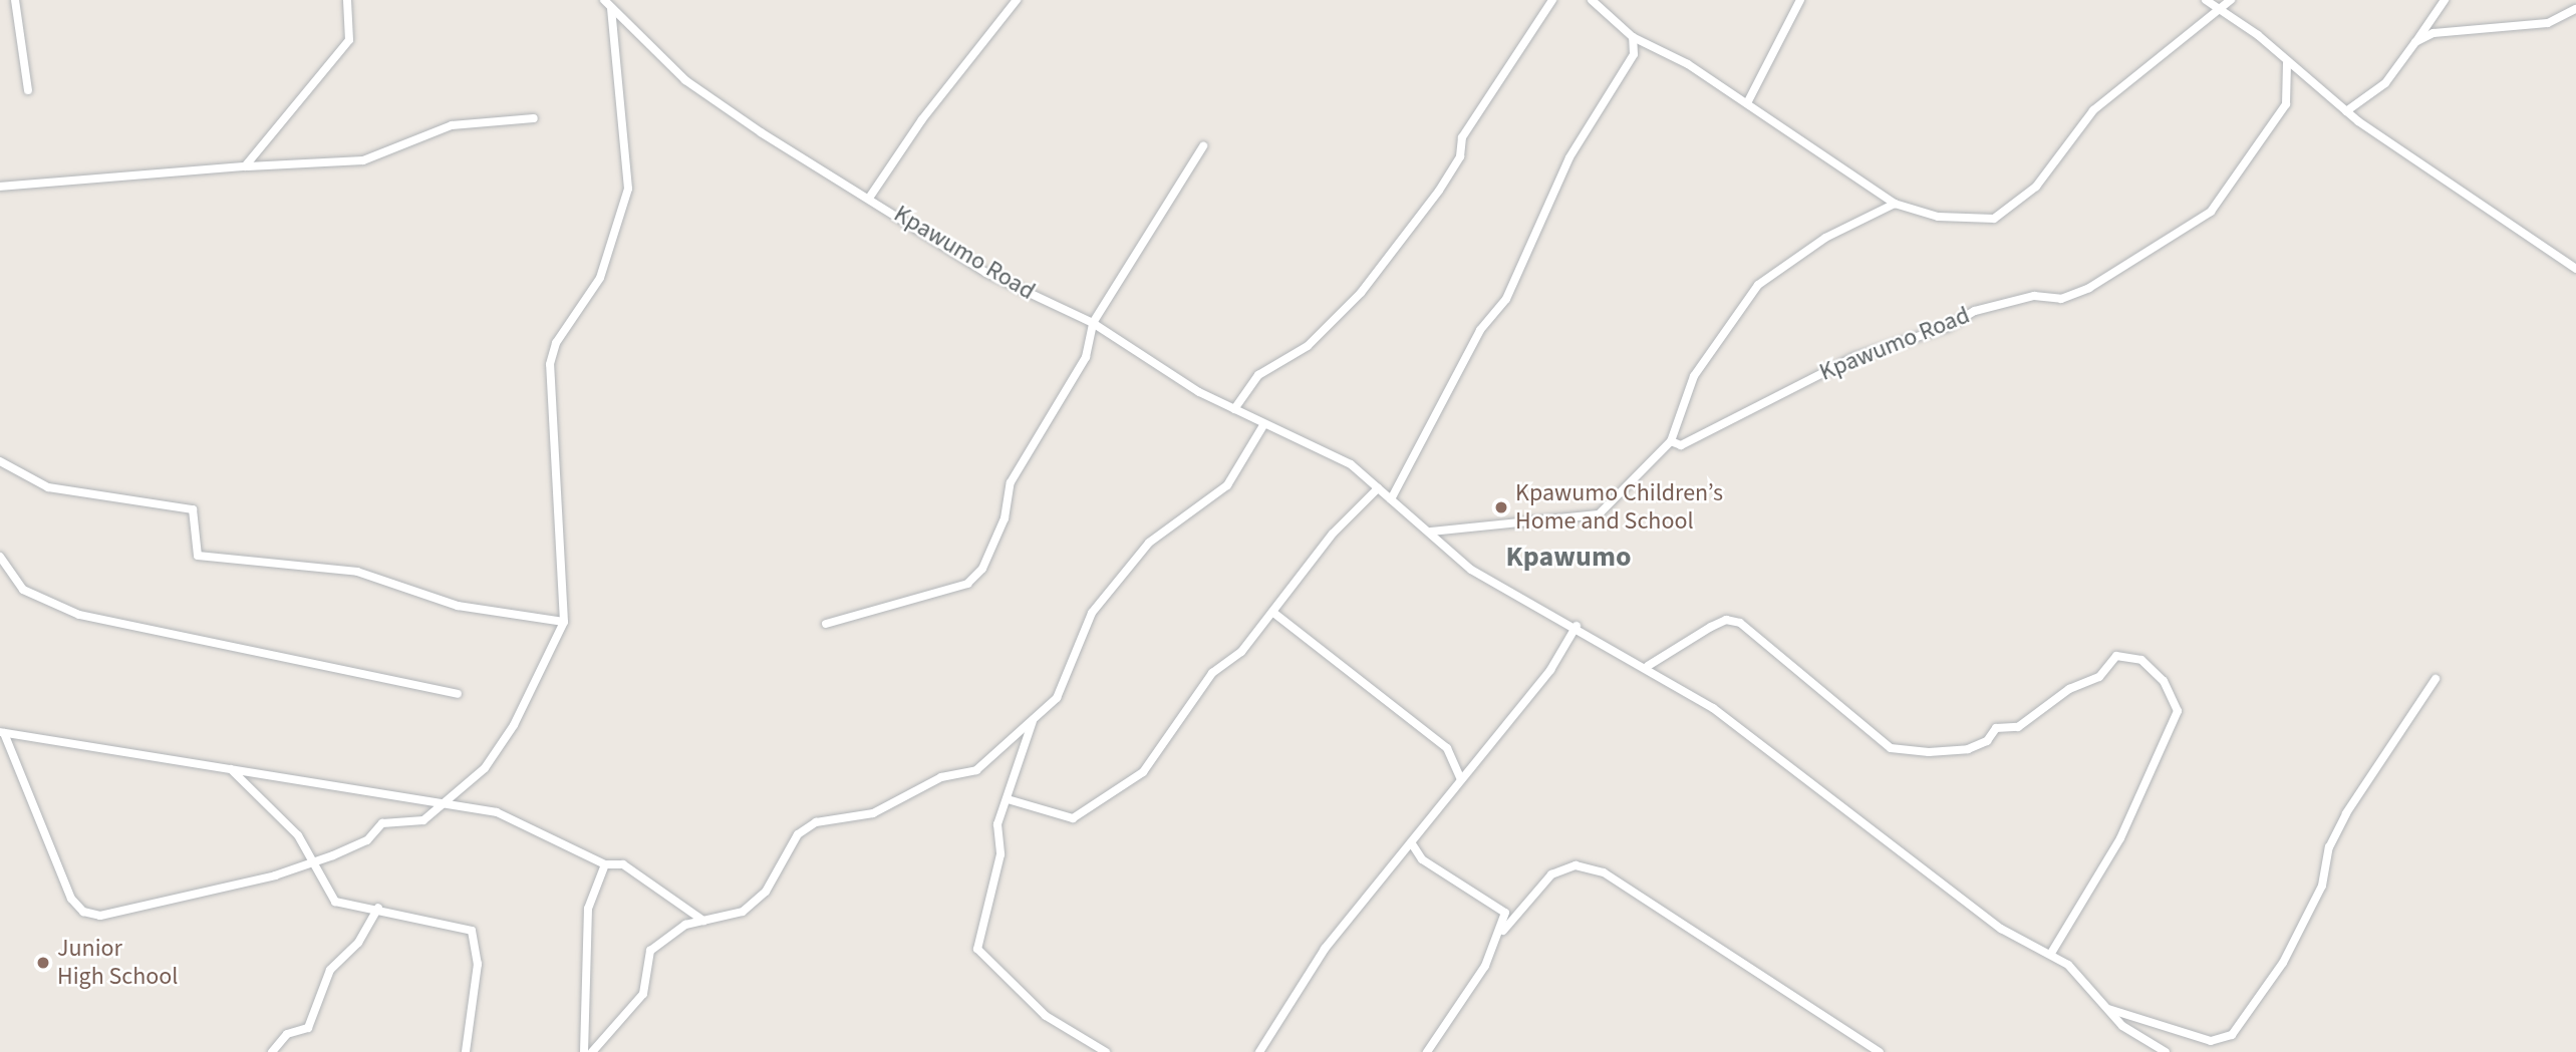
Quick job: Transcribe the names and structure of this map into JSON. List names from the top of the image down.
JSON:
{
  "streets": {
    "street": ["Kpawumo Road"]
  },
  "districts": ["Kpawumo"],
  "places": ["Kpawumo Children’s Home and School", "Junior High School"]
}
